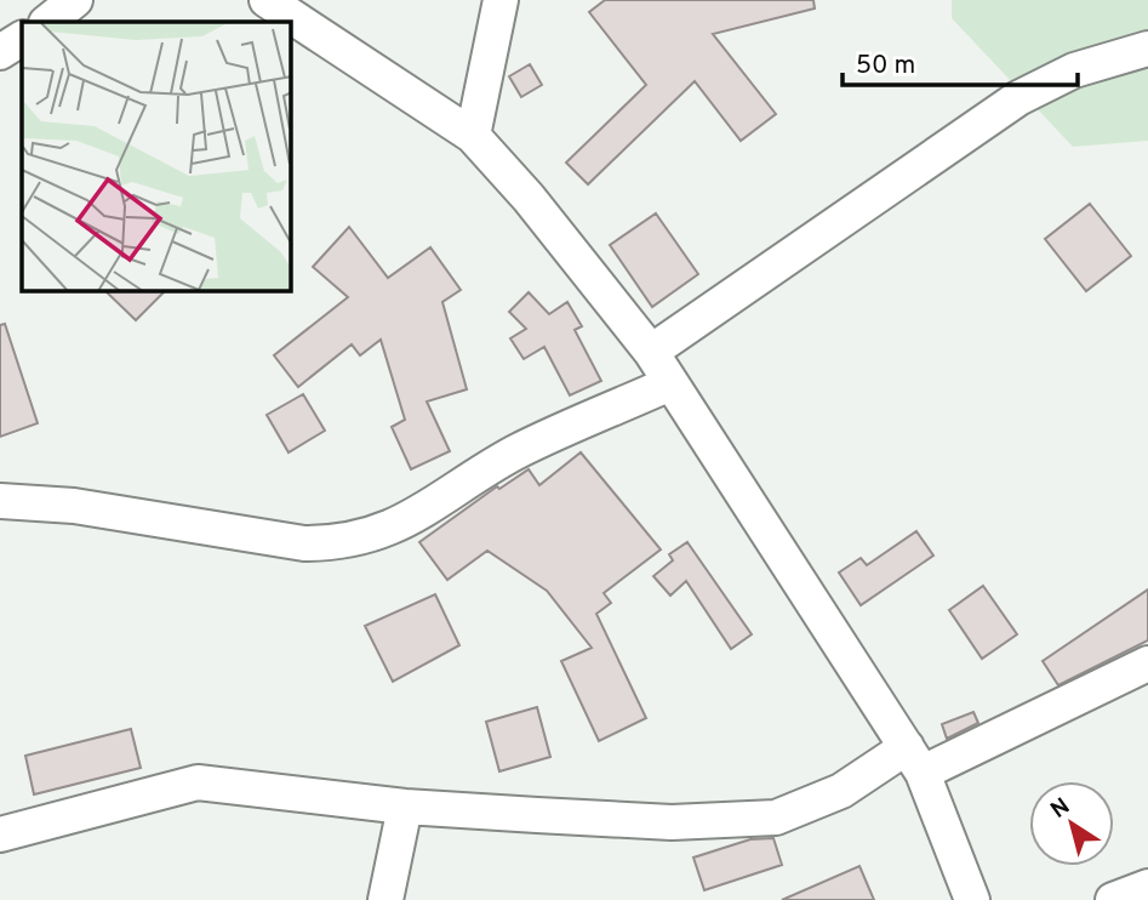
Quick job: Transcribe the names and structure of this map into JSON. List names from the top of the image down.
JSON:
{
  "scale_bar": "50 m",
  "north": "top left"
}
